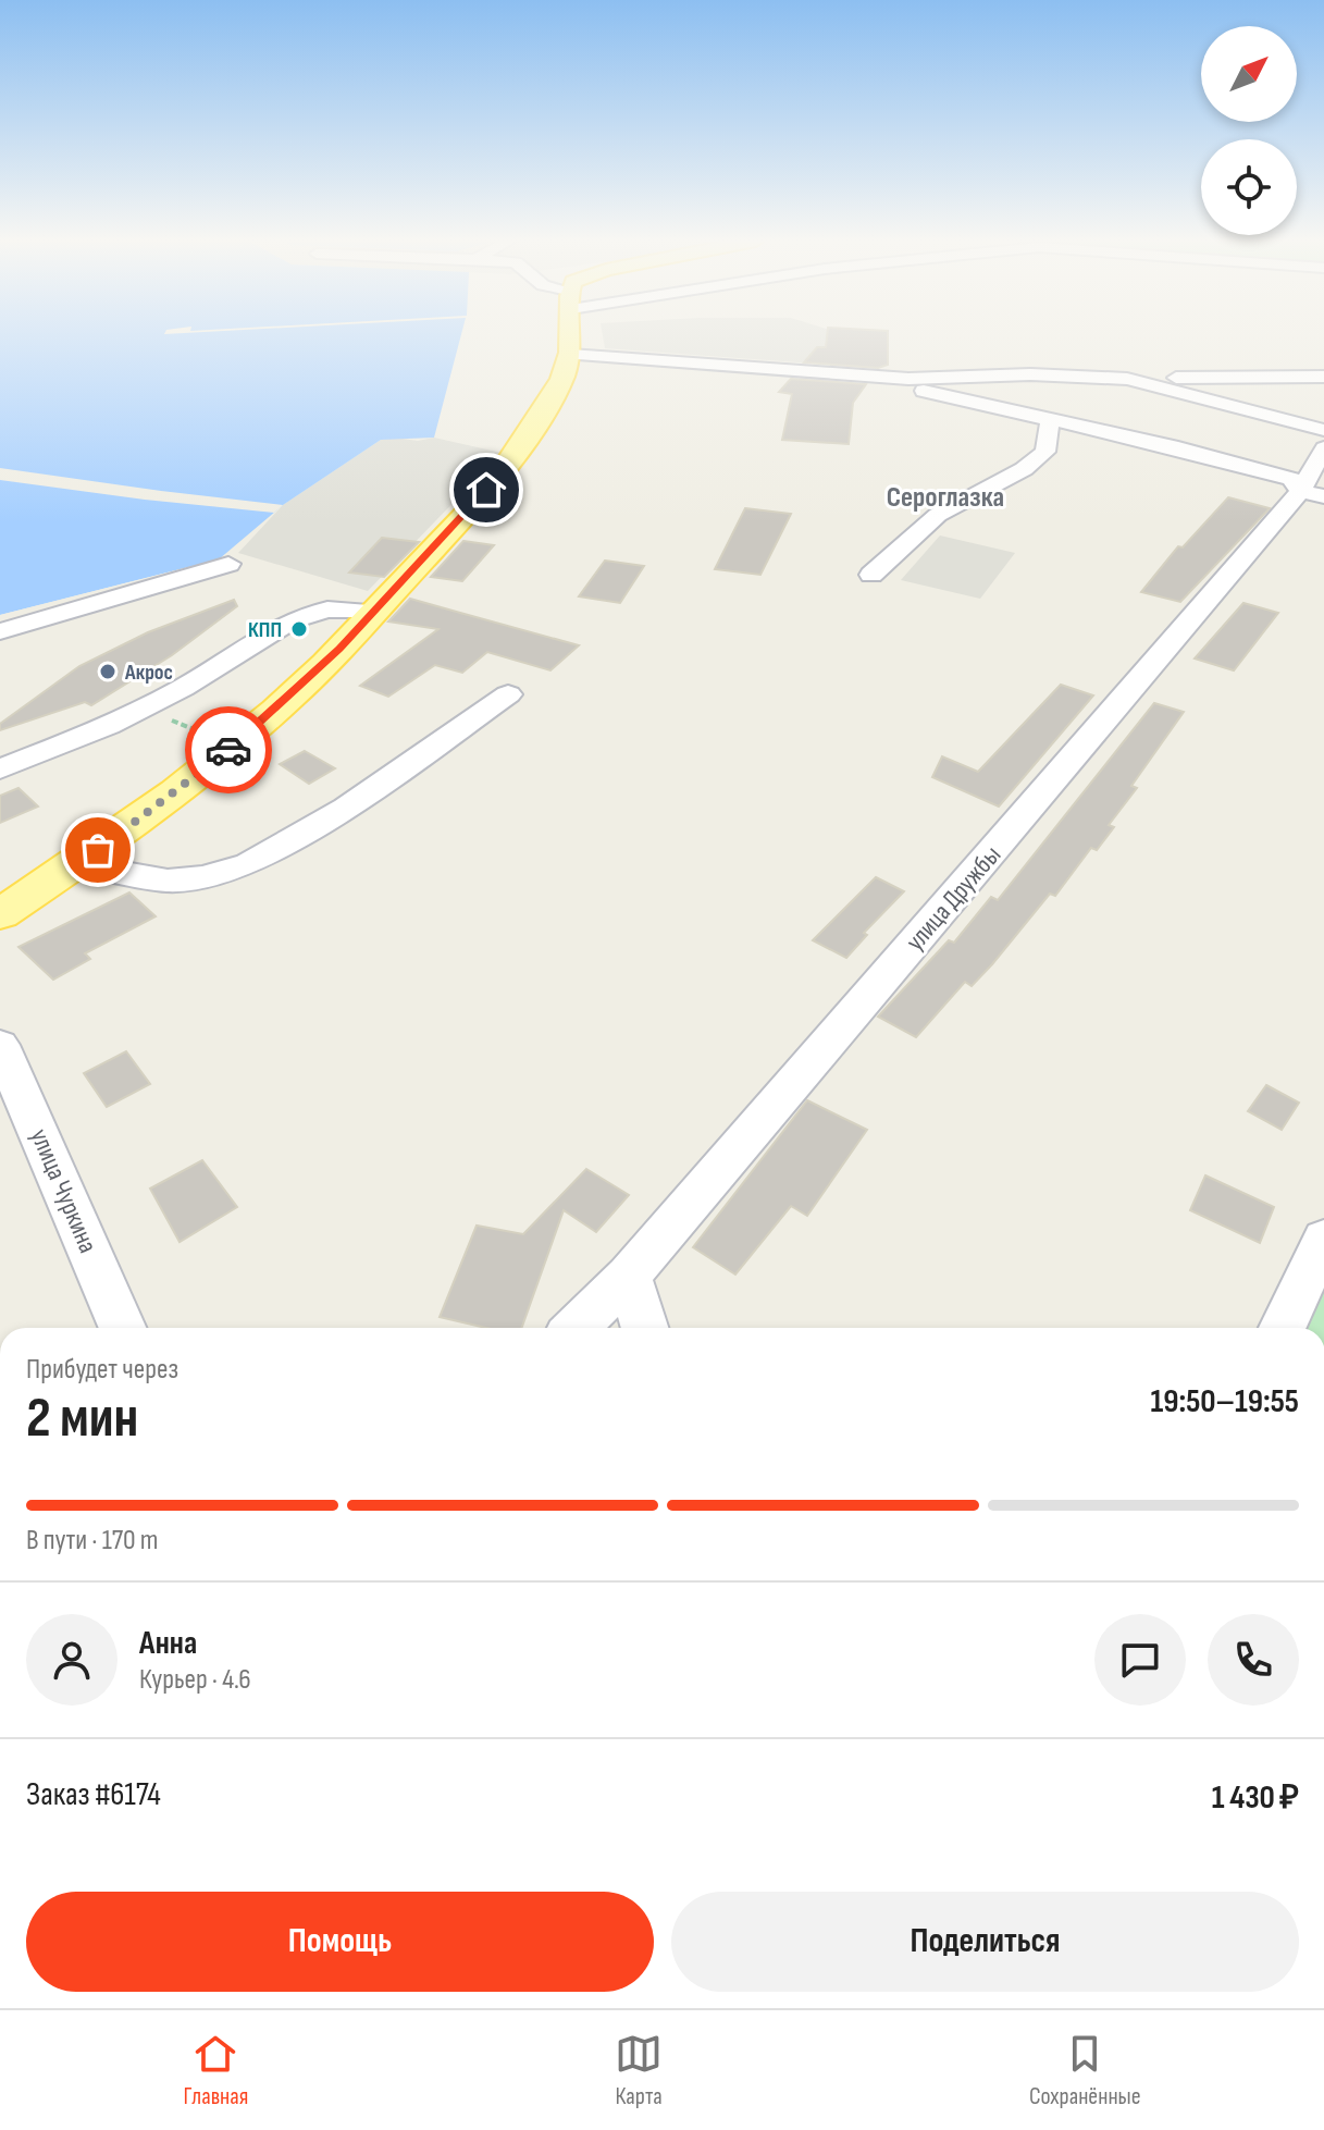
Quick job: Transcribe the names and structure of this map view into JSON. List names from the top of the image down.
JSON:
{
  "streets": {
    "street": ["улица Дружбы", "улица Чуркина"]
  },
  "districts": ["Сероглазка"],
  "places": ["КПП", "Акрос"],
  "north": "top right",
  "page": {
    "heading": ["2 мин", "Прибудет через", "19:50–19:55"],
    "panel": [
      "Анна",
      "Курьер · 4.6",
      "Заказ #6174",
      "1 430 ₽"
    ],
    "bar": "В пути · 170 m",
    "buttons": ["Помощь", "Поделиться"],
    "tabs": ["Главная", "Карта", "Сохранённые"]
  }
}
